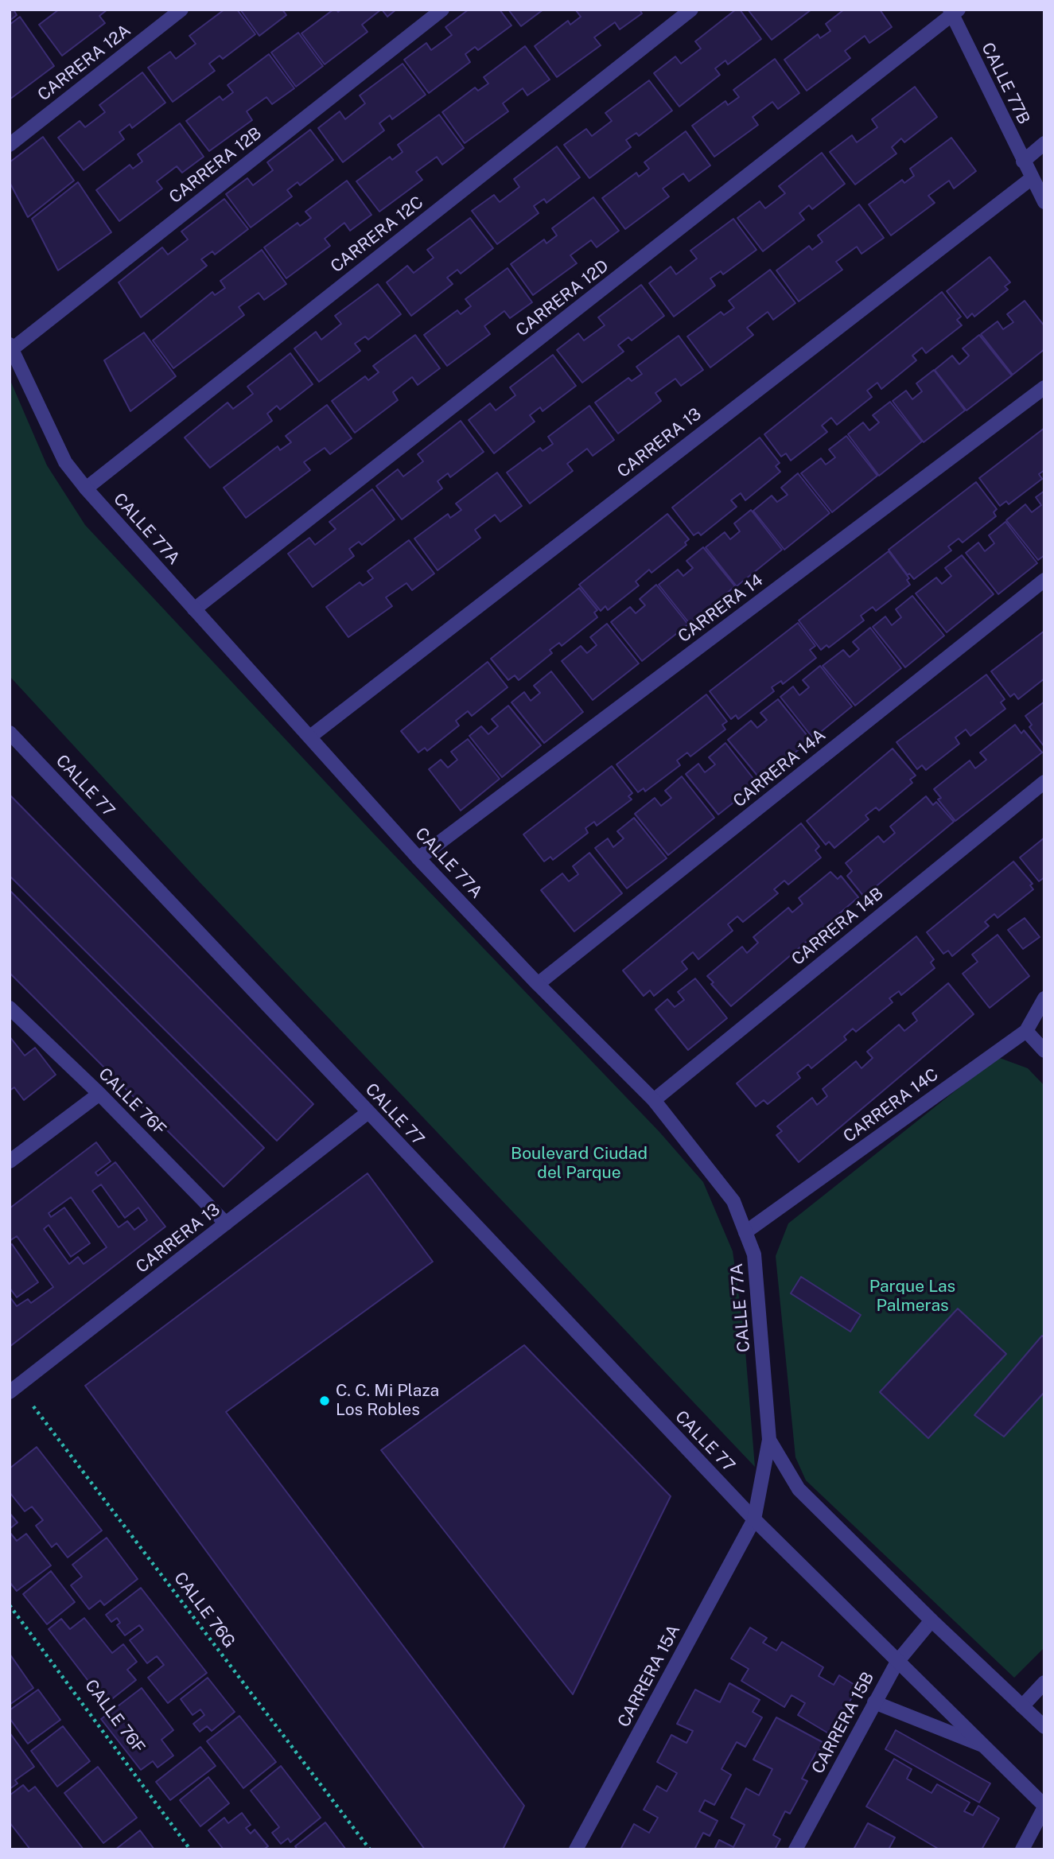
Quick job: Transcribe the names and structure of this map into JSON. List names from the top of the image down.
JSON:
{
  "streets": {
    "street": [
      "CARRERA 12A",
      "CALLE 77B",
      "CARRERA 12B",
      "CARRERA 12C",
      "CARRERA 12D",
      "CARRERA 13",
      "CALLE 77A",
      "CARRERA 14",
      "CARRERA 14A",
      "CALLE 77",
      "CARRERA 14B",
      "CALLE 76F",
      "CARRERA 14C",
      "CARRERA 15A",
      "CARRERA 15B"
    ],
    "path": ["CALLE 76G"]
  },
  "crossings": [
    ["CALLE 77B", "CARRERA 12D"],
    ["CALLE 77B", "CARRERA 13"],
    ["CARRERA 12B", "CALLE 77A"],
    ["CARRERA 12C", "CALLE 77A"],
    ["CARRERA 12D", "CALLE 77A"],
    ["CARRERA 13", "CALLE 77A"],
    ["CARRERA 13", "CALLE 77"],
    ["CARRERA 13", "CALLE 76F"],
    ["CARRERA 13", "CALLE 76G"],
    ["CALLE 77A", "CARRERA 14"],
    ["CALLE 77A", "CARRERA 14A"],
    ["CALLE 77A", "CARRERA 14B"],
    ["CALLE 77A", "CARRERA 14C"],
    ["CALLE 77", "CARRERA 15A"],
    ["CALLE 77", "CARRERA 15B"]
  ],
  "parks": ["Boulevard Ciudad del Parque", "Parque Las Palmeras"],
  "places": ["C. C. Mi Plaza Los Robles"]
}
